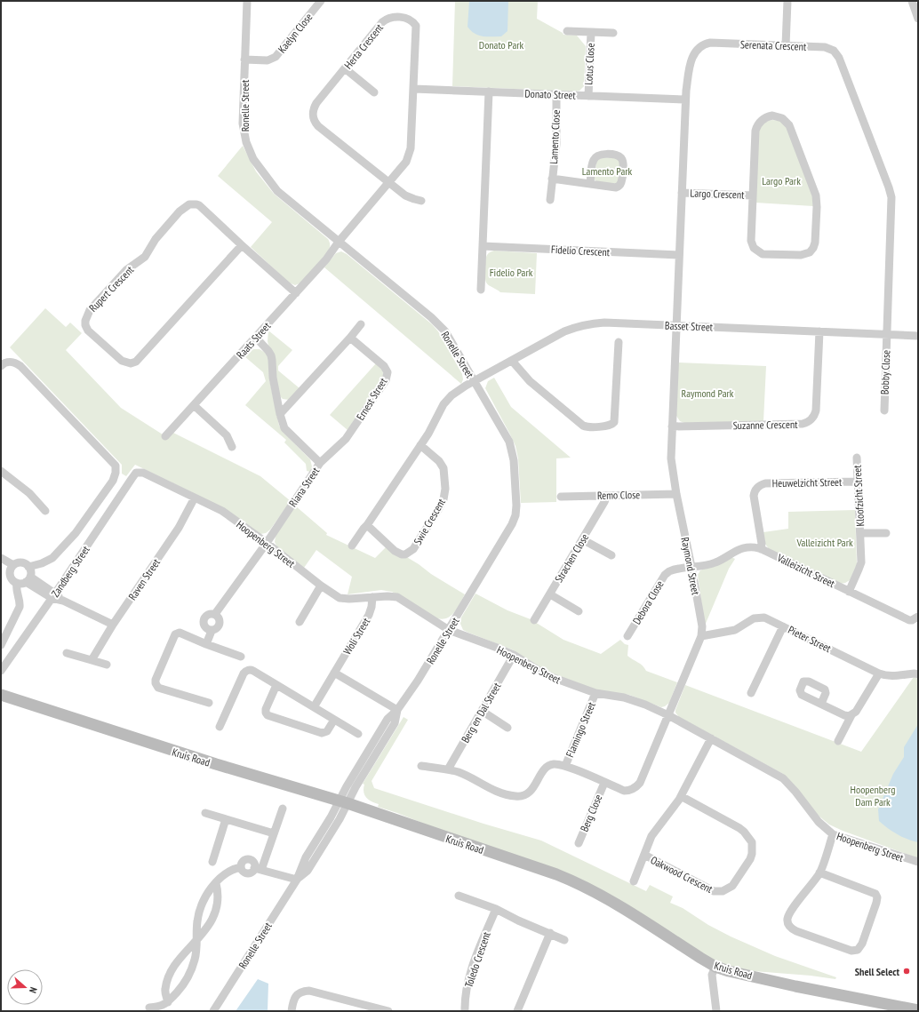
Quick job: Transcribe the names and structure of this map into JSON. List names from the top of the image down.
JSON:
{
  "streets": {
    "street": [
      "Kaelyn Close",
      "Serenata Crescent",
      "Herta Crescent",
      "Lotus Close",
      "Donato Street",
      "Ronelle Street",
      "Lamento Close",
      "Largo Crescent",
      "Fidelio Crescent",
      "Rupert Crescent",
      "Basset Street",
      "Raats Street",
      "Bobby Close",
      "Ernest Street",
      "Suzanne Crescent",
      "Heuwelzicht Street",
      "Riana Street",
      "Remo Close",
      "Kloofzicht Street",
      "Swie Crescent",
      "Hoopenberg Street",
      "Strachen Close",
      "Raymond Street",
      "Valleizicht Street",
      "Zandberg Street",
      "Raven Street",
      "Debora Close",
      "Woli Street",
      "Pieter Street",
      "Berg en Dal Street",
      "Flamingo Street",
      "Kruis Road",
      "Berg Close",
      "Oakwood Crescent",
      "Toledo Crescent"
    ]
  },
  "crossings": [
    ["Kaelyn Close", "Ronelle Street"],
    ["Serenata Crescent", "Donato Street"],
    ["Serenata Crescent", "Largo Crescent"],
    ["Serenata Crescent", "Fidelio Crescent"],
    ["Serenata Crescent", "Basset Street"],
    ["Serenata Crescent", "Bobby Close"],
    ["Serenata Crescent", "Raymond Street"],
    ["Herta Crescent", "Donato Street"],
    ["Herta Crescent", "Ronelle Street"],
    ["Herta Crescent", "Raats Street"],
    ["Lotus Close", "Donato Street"],
    ["Donato Street", "Lamento Close"],
    ["Ronelle Street", "Basset Street"],
    ["Ronelle Street", "Raats Street"],
    ["Ronelle Street", "Hoopenberg Street"],
    ["Ronelle Street", "Kruis Road"],
    ["Rupert Crescent", "Raats Street"],
    ["Basset Street", "Bobby Close"],
    ["Basset Street", "Suzanne Crescent"],
    ["Basset Street", "Raymond Street"],
    ["Raats Street", "Riana Street"],
    ["Ernest Street", "Riana Street"],
    ["Suzanne Crescent", "Raymond Street"],
    ["Heuwelzicht Street", "Kloofzicht Street"],
    ["Heuwelzicht Street", "Valleizicht Street"],
    ["Riana Street", "Hoopenberg Street"],
    ["Remo Close", "Strachen Close"],
    ["Remo Close", "Raymond Street"],
    ["Kloofzicht Street", "Valleizicht Street"],
    ["Hoopenberg Street", "Raymond Street"],
    ["Hoopenberg Street", "Zandberg Street"],
    ["Hoopenberg Street", "Raven Street"],
    ["Hoopenberg Street", "Woli Street"],
    ["Hoopenberg Street", "Berg en Dal Street"],
    ["Hoopenberg Street", "Flamingo Street"],
    ["Hoopenberg Street", "Oakwood Crescent"],
    ["Raymond Street", "Valleizicht Street"],
    ["Raymond Street", "Debora Close"],
    ["Raymond Street", "Pieter Street"],
    ["Raymond Street", "Berg Close"],
    ["Valleizicht Street", "Debora Close"]
  ],
  "parks": [
    "Donato Park",
    "Lamento Park",
    "Largo Park",
    "Fidelio Park",
    "Raymond Park",
    "Valleizicht Park",
    "Hoopenberg Dam Park"
  ],
  "places": ["Shell Select"],
  "north": "right"
}
